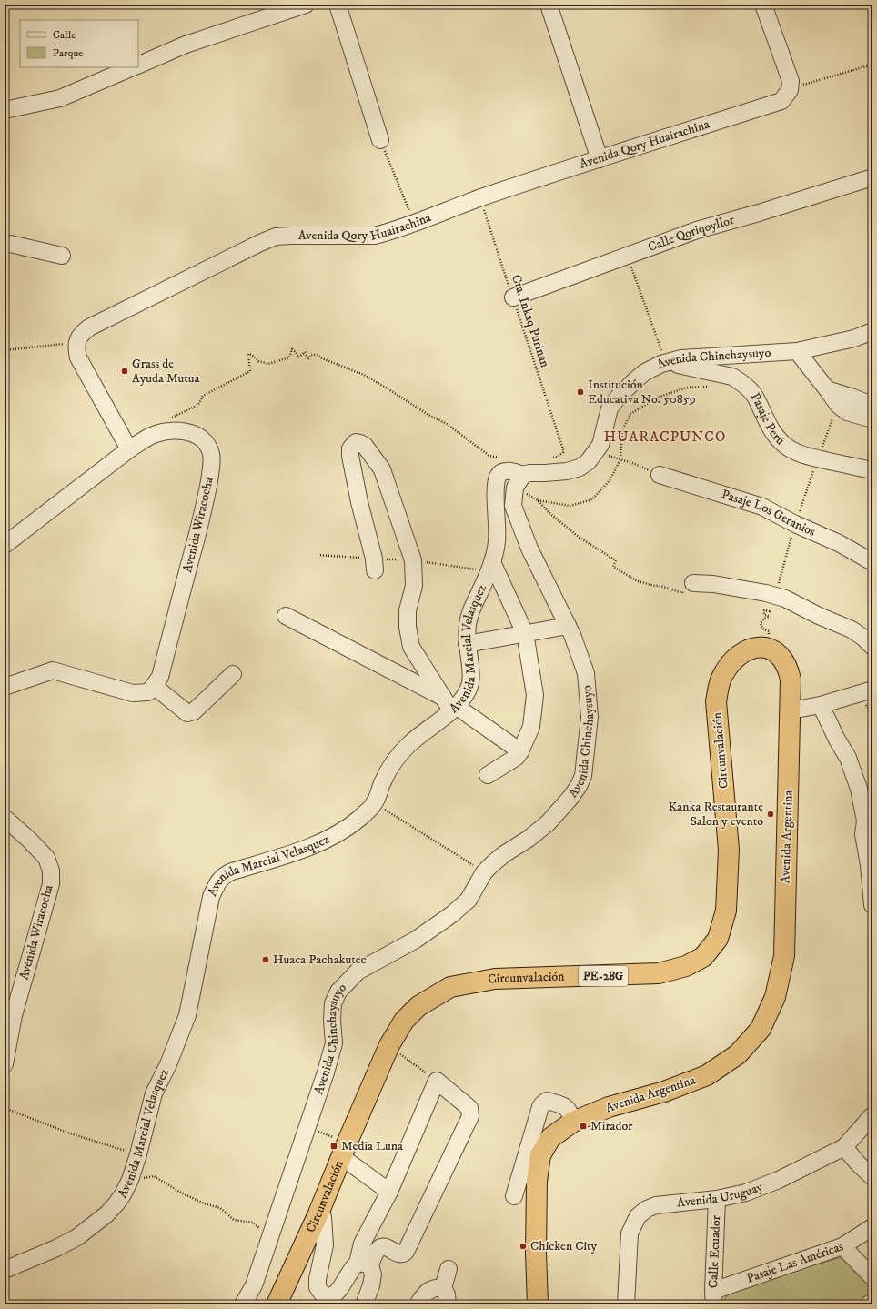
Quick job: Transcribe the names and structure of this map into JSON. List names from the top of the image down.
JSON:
{
  "streets": {
    "highway": ["Circunvalación", "Avenida Argentina", "PE-28G"],
    "street": [
      "Avenida Qory Huairachina",
      "Calle Qoriqoyllor",
      "Avenida Chinchaysuyo",
      "Pasaje Perú",
      "Pasaje Los Geranios",
      "Avenida Wiracocha",
      "Avenida Marcial Velasquez",
      "Avenida Uruguay",
      "Calle Ecuador",
      "Pasaje Las Américas"
    ],
    "path": ["Cta. Inkaq Purinan"]
  },
  "crossings": [
    ["Avenida Qory Huairachina", "Cta. Inkaq Purinan"],
    ["Calle Qoriqoyllor", "Cta. Inkaq Purinan"],
    ["Avenida Chinchaysuyo", "Pasaje Perú"],
    ["Avenida Chinchaysuyo", "Avenida Marcial Velasquez"],
    ["Circunvalación", "Avenida Argentina"],
    ["Avenida Uruguay", "Calle Ecuador"],
    ["Calle Ecuador", "Pasaje Las Américas"]
  ],
  "districts": ["HUARACPUNCO"],
  "places": {
    "other": [
      "Grass de Ayuda Mutua",
      "Institución Educativa No. 50859",
      "Kanka Restaurante Salon y evento",
      "Huaca Pachakutec",
      "Chicken City"
    ],
    "transit": ["Mirador", "Media Luna"]
  },
  "legend": ["Calle", "Parque"]
}
